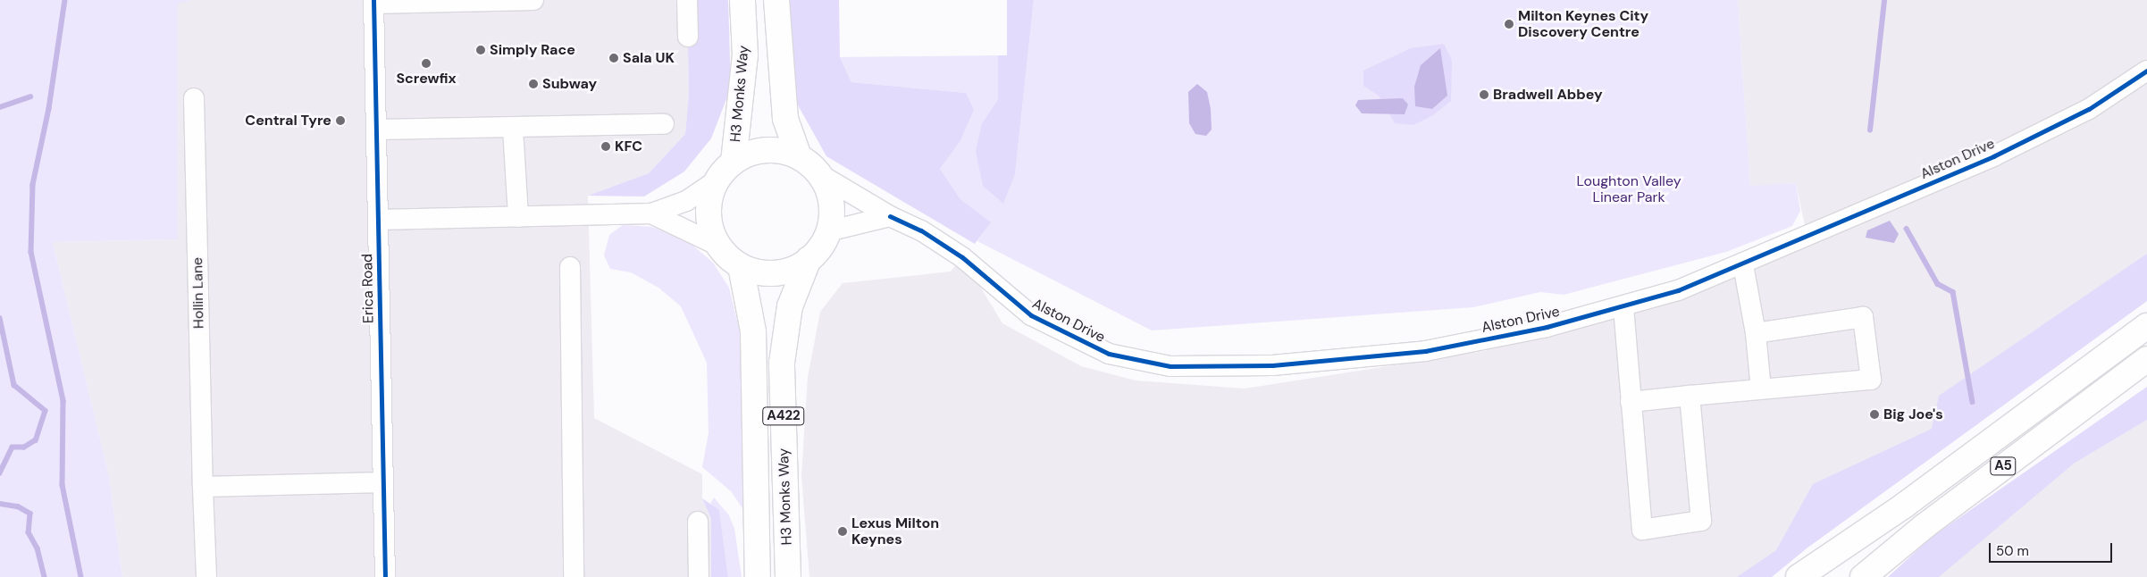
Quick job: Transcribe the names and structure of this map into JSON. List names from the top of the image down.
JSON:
{
  "streets": {
    "main road": ["H3 Monks Way", "A422", "A5"],
    "street": ["Alston Drive", "Erica Road", "Hollin Lane"]
  },
  "crossings": [
    ["H3 Monks Way", "Alston Drive"]
  ],
  "parks": ["Loughton Valley Linear Park"],
  "places": [
    "Milton Keynes City Discovery Centre",
    "Simply Race",
    "Sala UK",
    "Screwfix",
    "Subway",
    "Bradwell Abbey",
    "Central Tyre",
    "KFC",
    "Big Joe's",
    "Lexus Milton Keynes"
  ],
  "scale_bar": "50 m"
}
